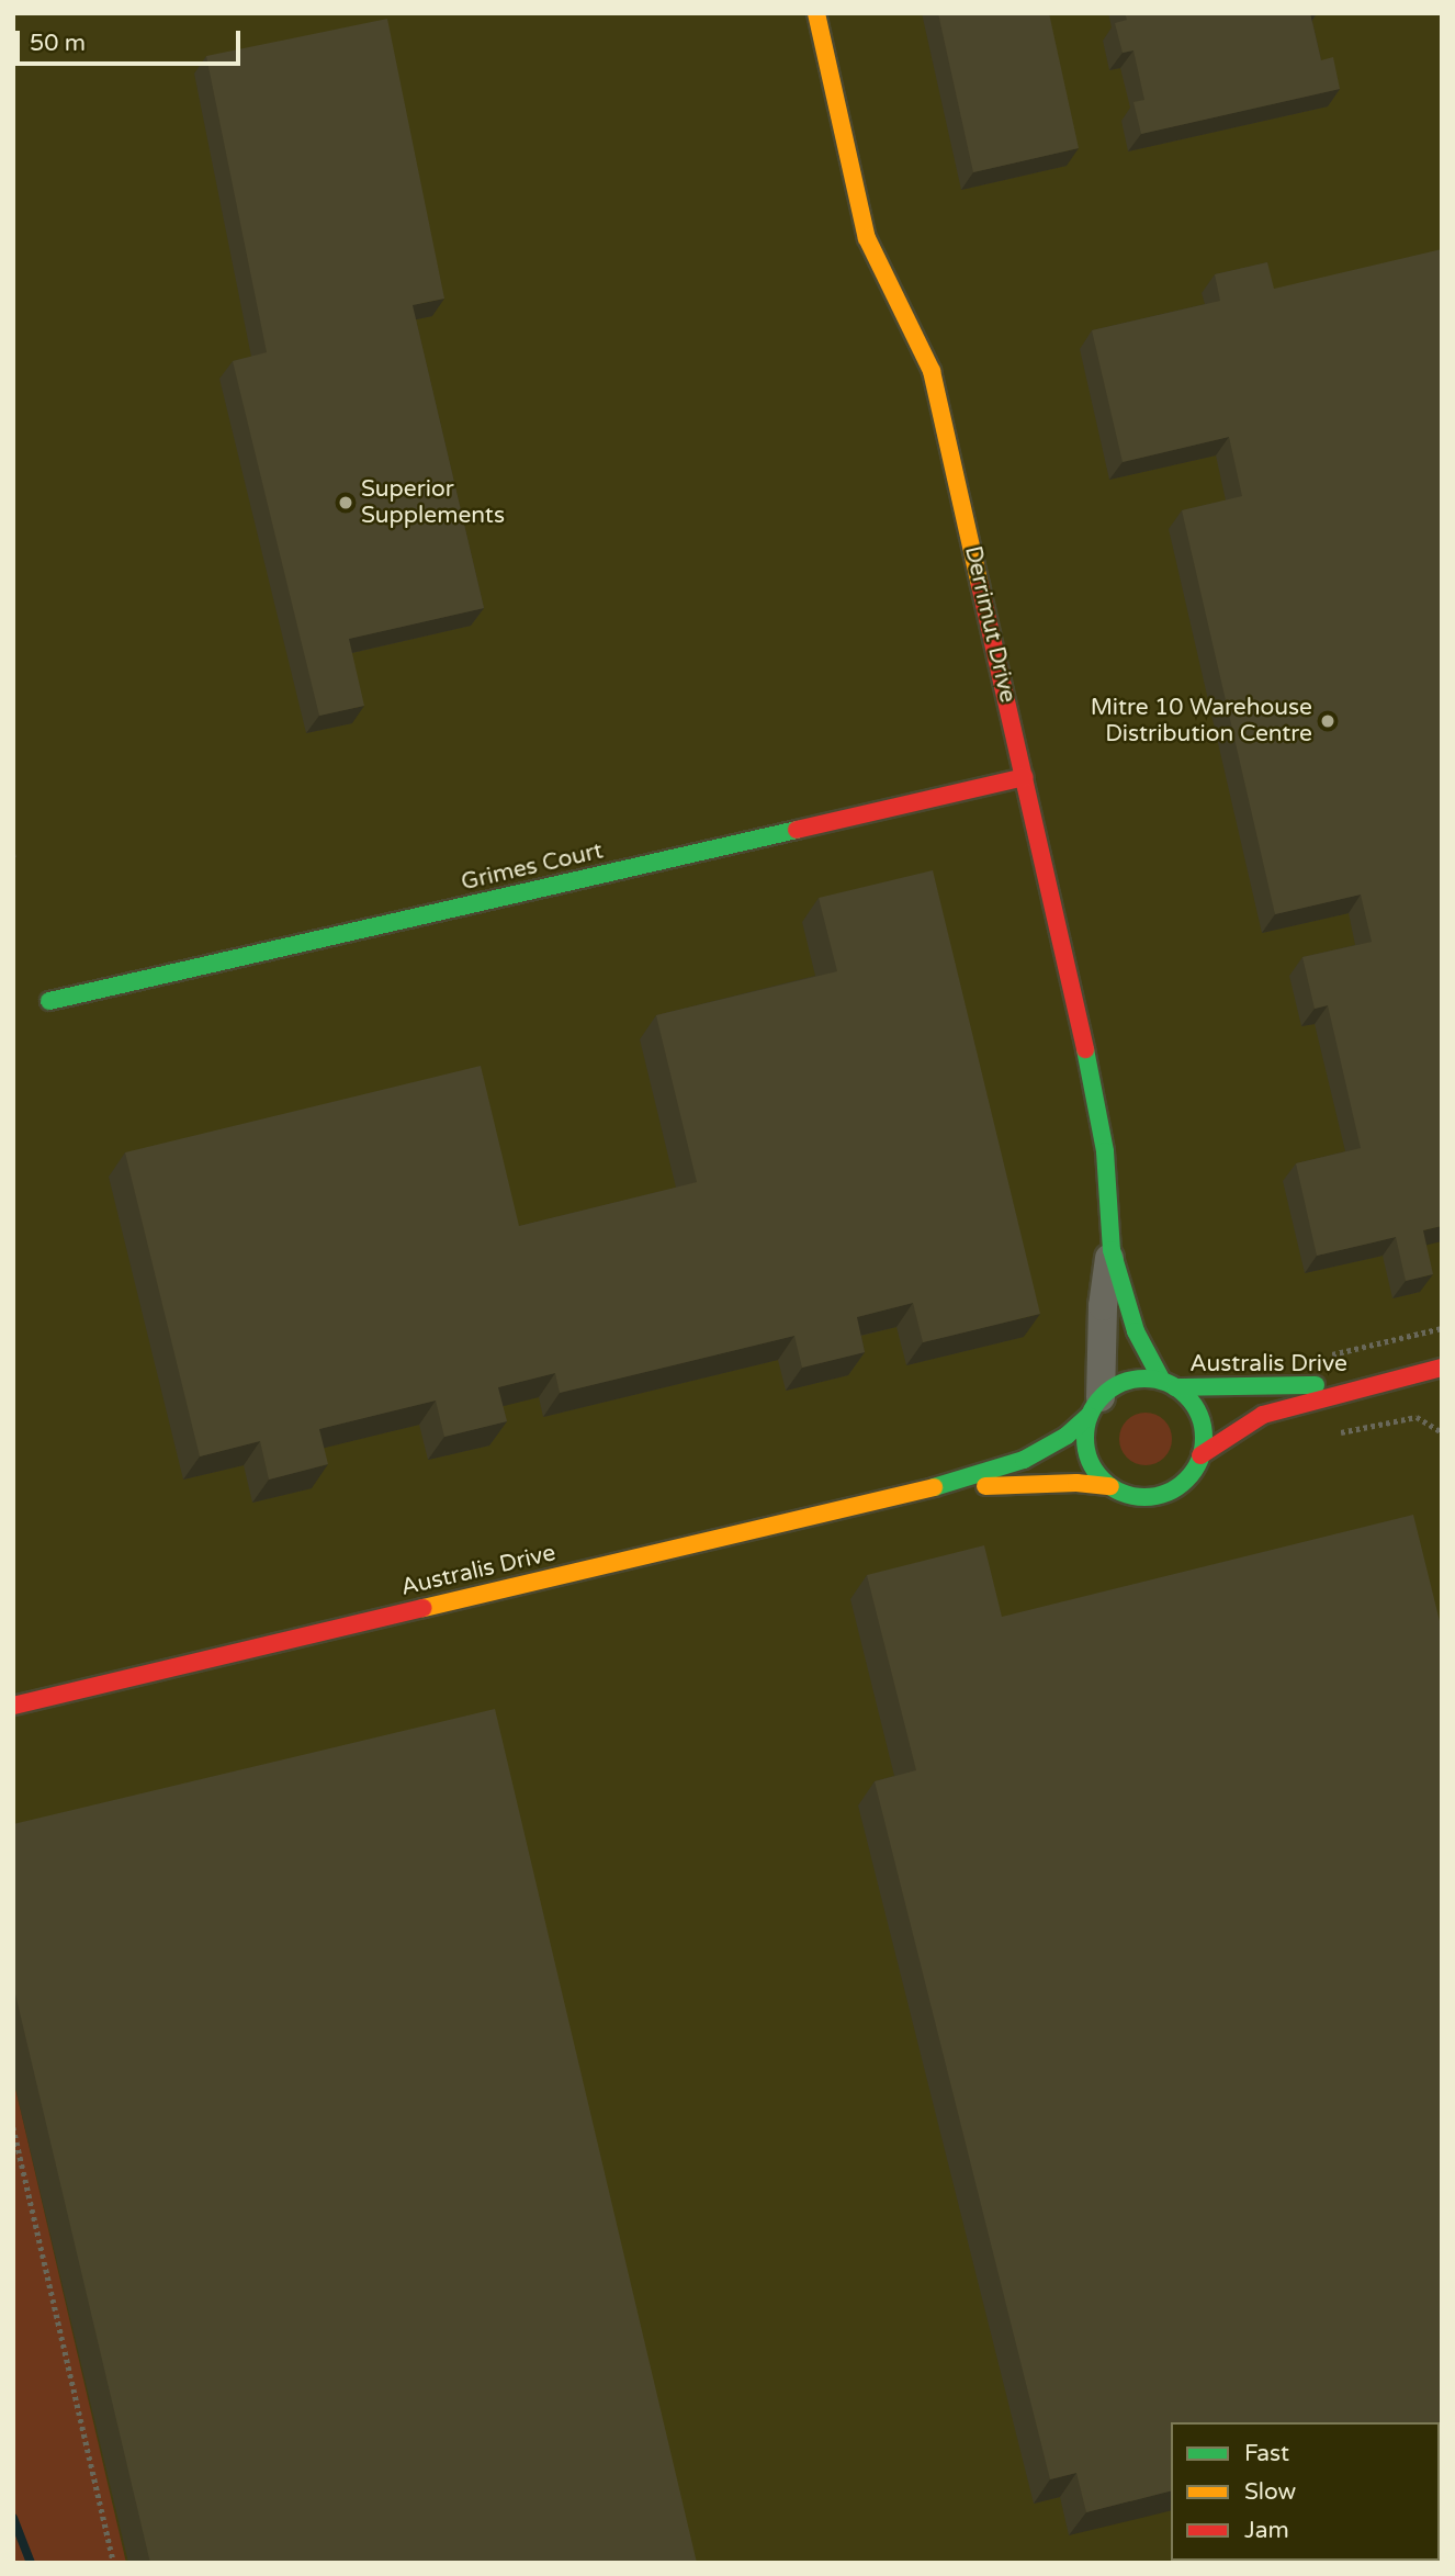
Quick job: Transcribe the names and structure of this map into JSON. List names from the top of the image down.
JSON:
{
  "streets": {
    "street": ["Derrimut Drive", "Grimes Court", "Australis Drive"]
  },
  "crossings": [
    ["Derrimut Drive", "Grimes Court"],
    ["Derrimut Drive", "Australis Drive"]
  ],
  "places": ["Superior Supplements", "Mitre 10 Warehouse Distribution Centre"],
  "legend": ["Fast", "Slow", "Jam"],
  "scale_bar": "50 m"
}
